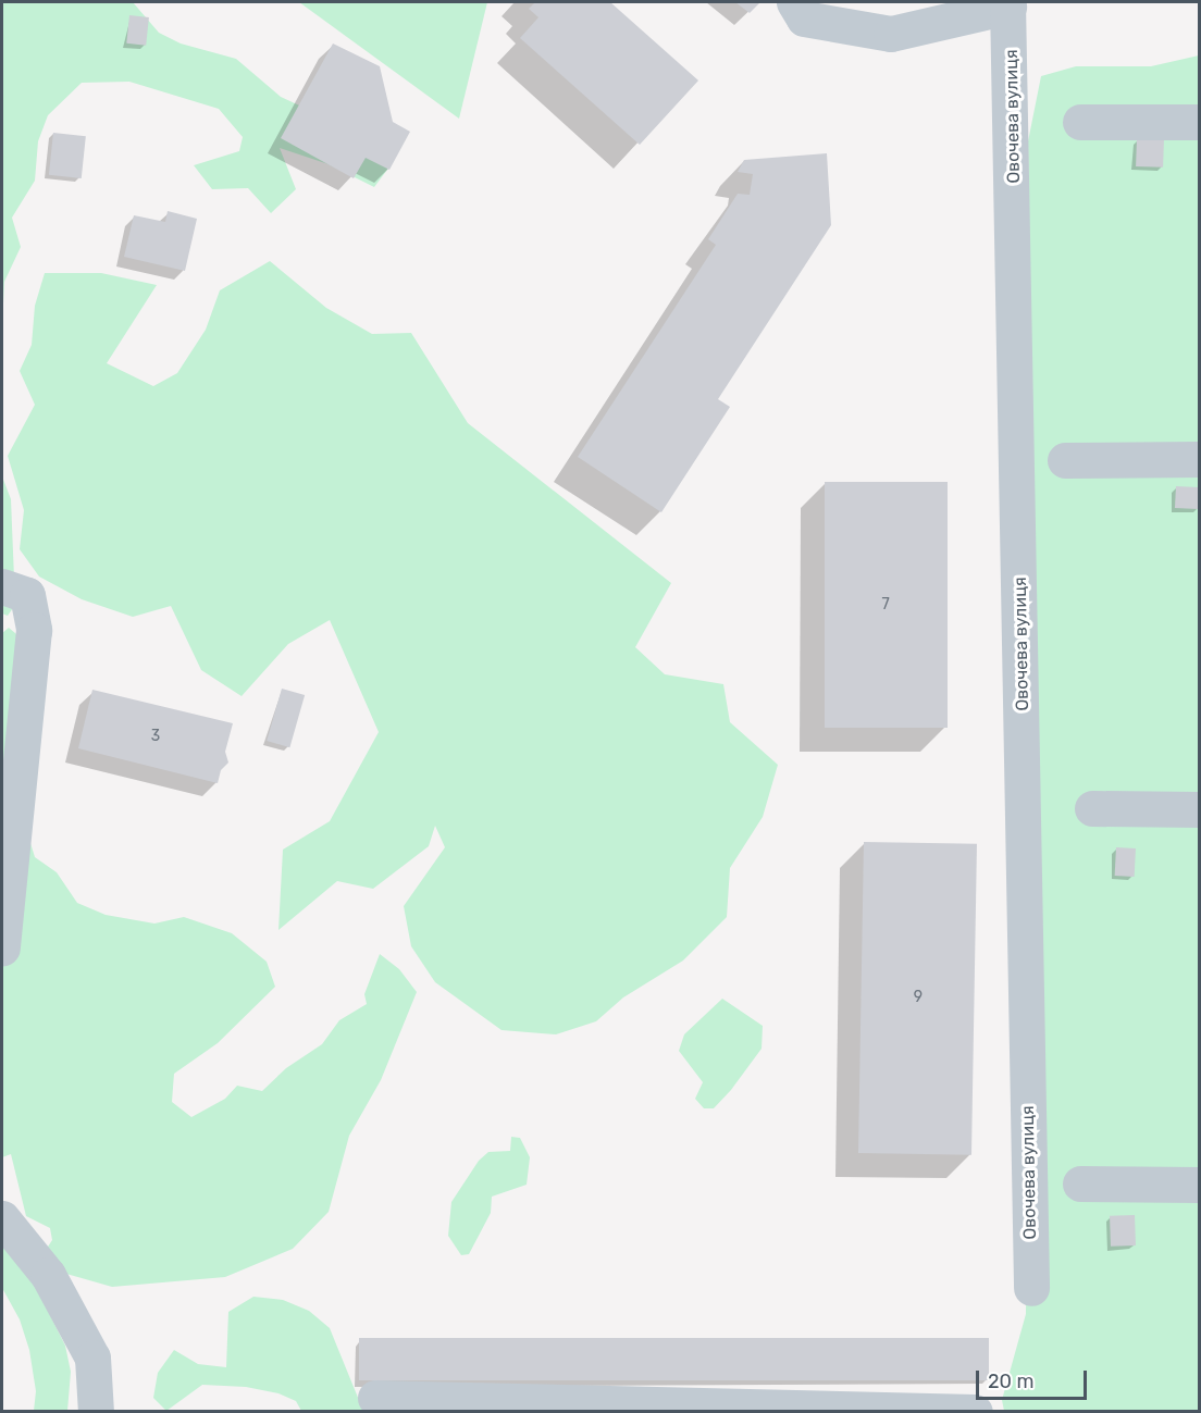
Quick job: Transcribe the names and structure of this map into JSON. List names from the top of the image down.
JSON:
{
  "streets": {
    "street": ["Овочева вулиця"]
  },
  "house_numbers": ["7", "3", "9"],
  "scale_bar": "20 m"
}
